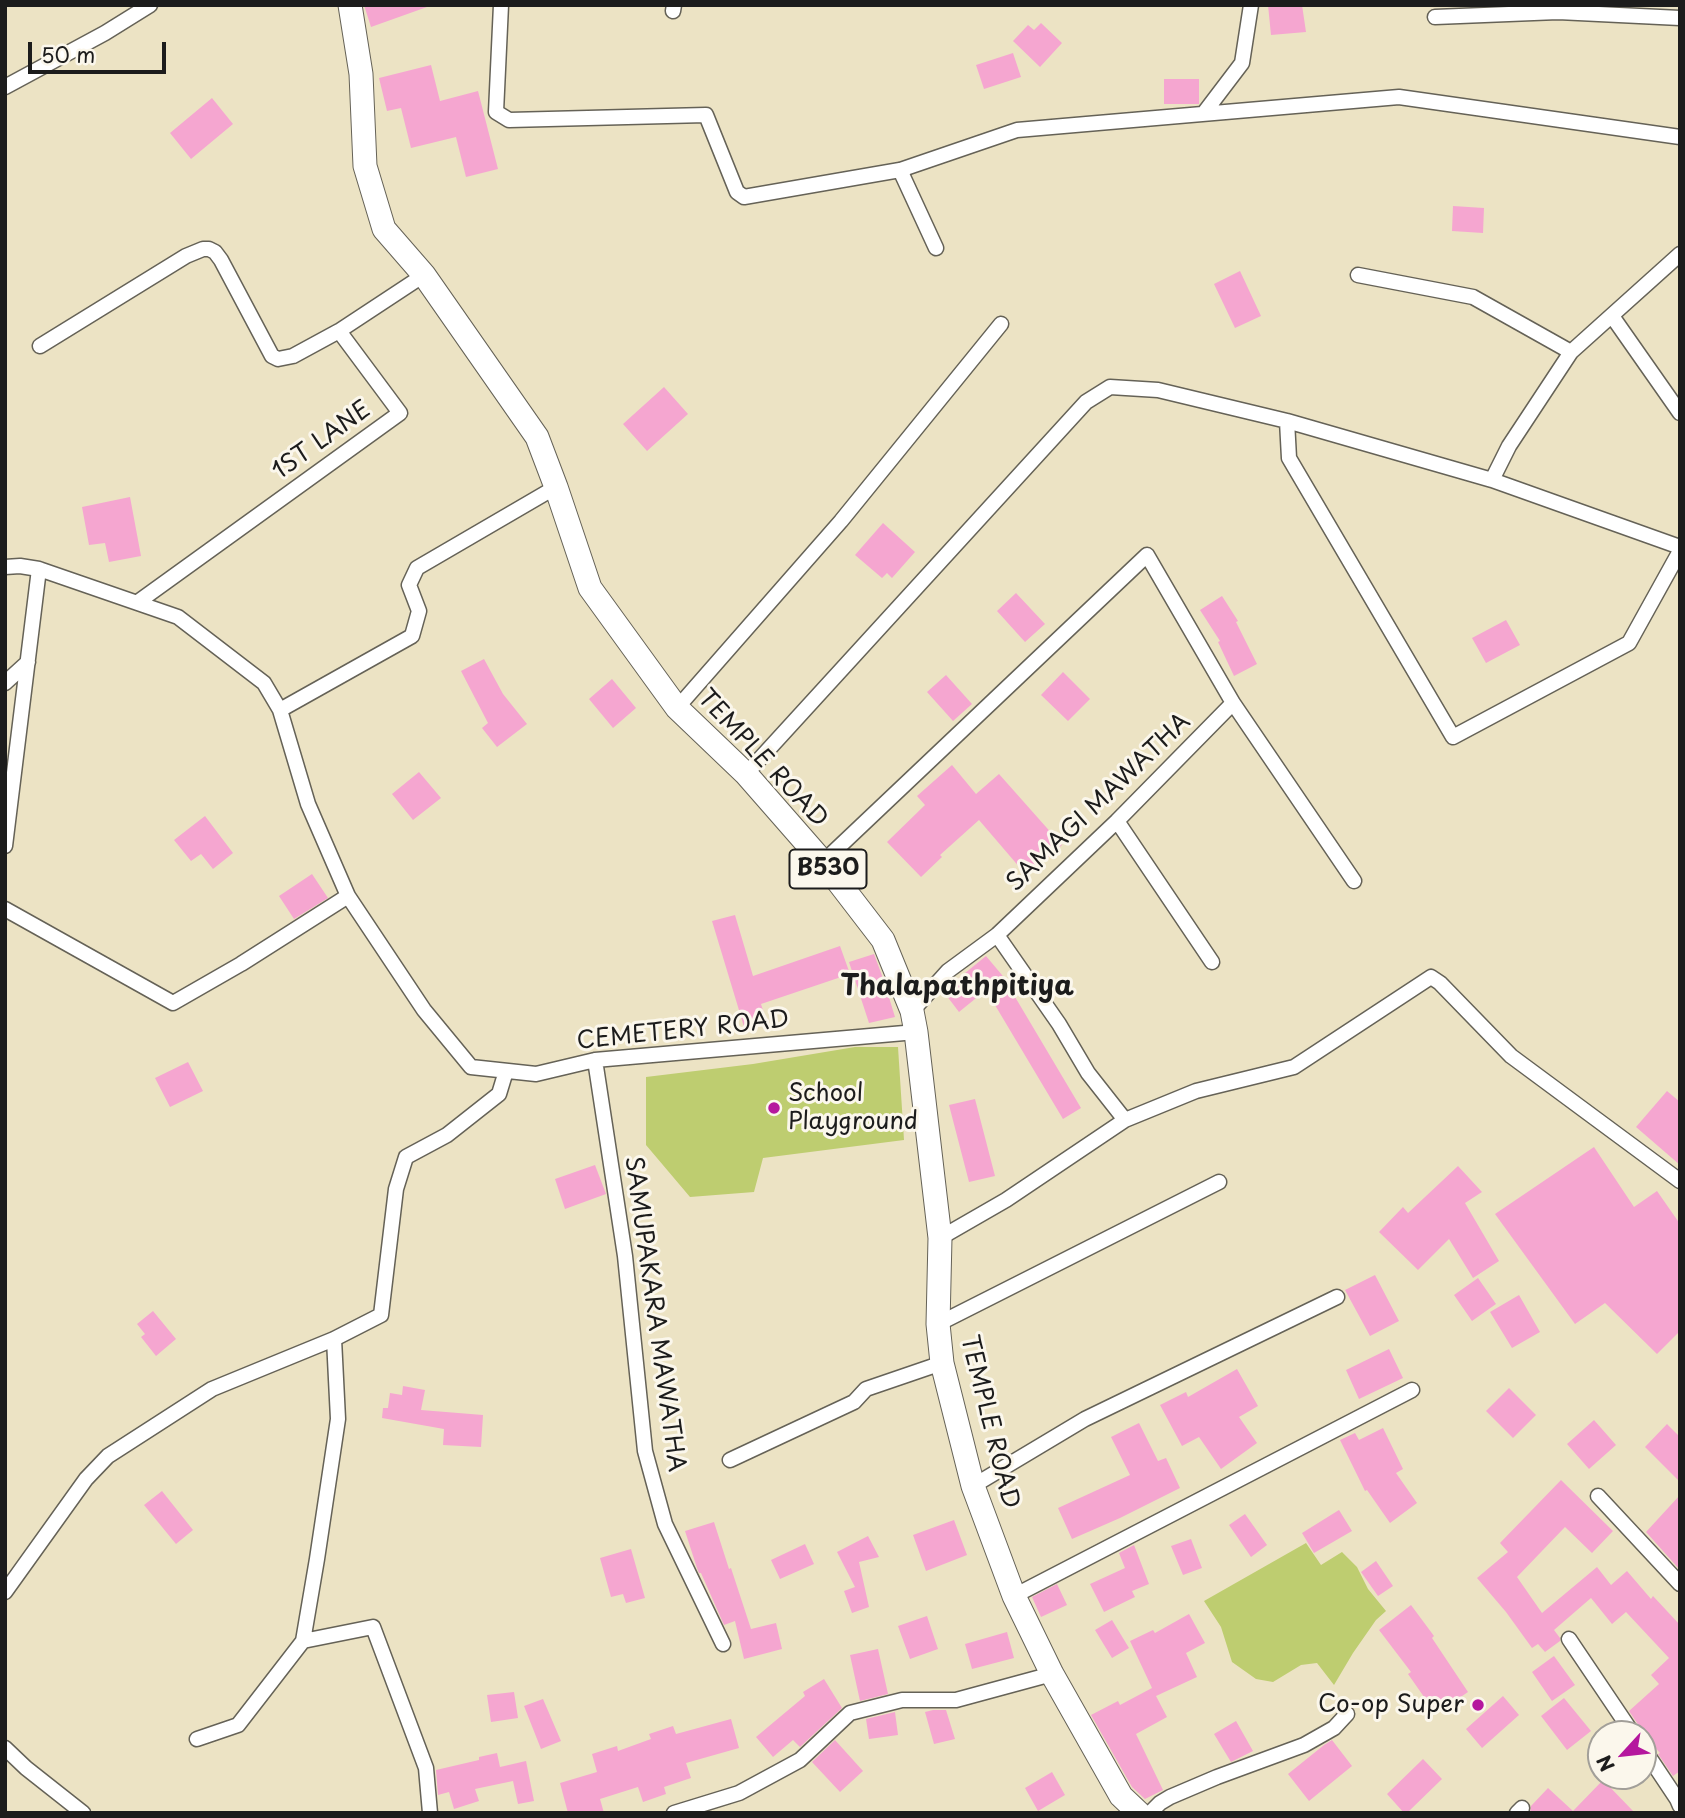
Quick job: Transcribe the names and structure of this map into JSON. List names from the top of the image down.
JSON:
{
  "streets": {
    "main road": ["TEMPLE ROAD", "B530"],
    "street": [
      "1ST LANE",
      "SAMAGI MAWATHA",
      "CEMETERY ROAD",
      "SAMUPAKARA MAWATHA"
    ]
  },
  "crossings": [
    ["1ST LANE", "CEMETERY ROAD"],
    ["TEMPLE ROAD", "SAMAGI MAWATHA"],
    ["TEMPLE ROAD", "CEMETERY ROAD"],
    ["SAMAGI MAWATHA", "CEMETERY ROAD"],
    ["CEMETERY ROAD", "SAMUPAKARA MAWATHA"]
  ],
  "districts": ["Thalapathpitiya"],
  "places": ["School Playground", "Co-op Super"],
  "scale_bar": "50 m",
  "north": "bottom left"
}
